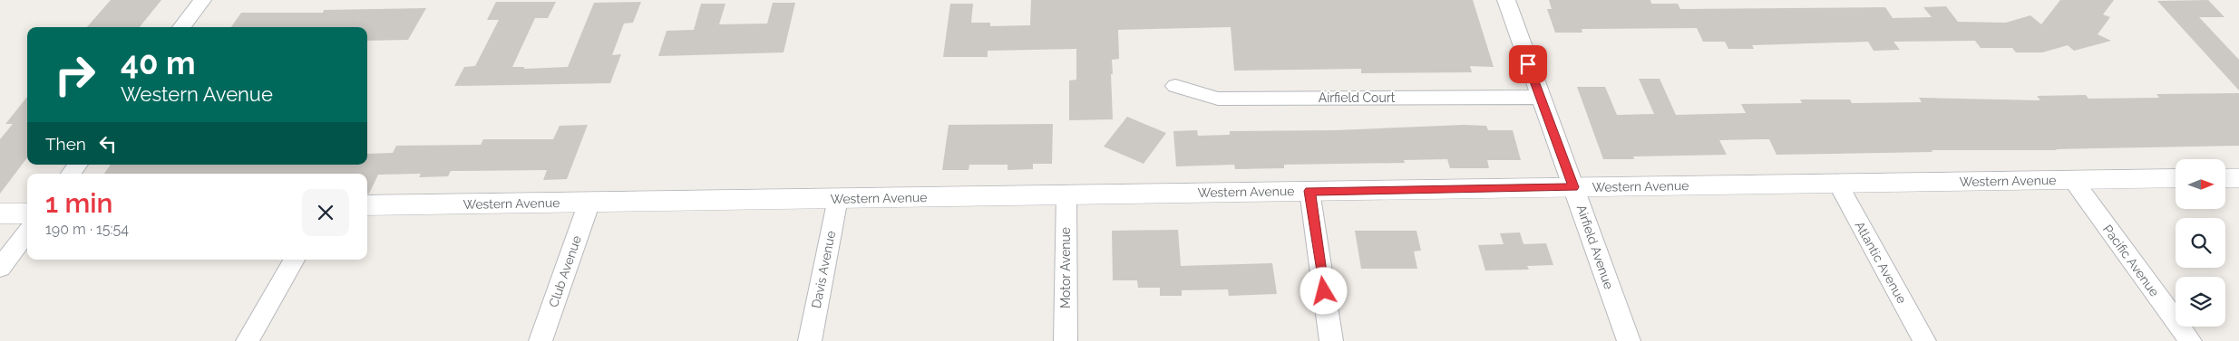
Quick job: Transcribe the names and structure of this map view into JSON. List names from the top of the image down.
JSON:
{
  "streets": {
    "street": [
      "Airfield Court",
      "Western Avenue",
      "Airfield Avenue",
      "Pacific Avenue",
      "Atlantic Avenue",
      "Motor Avenue",
      "Davis Avenue",
      "Club Avenue"
    ]
  },
  "crossings": [
    ["Airfield Court", "Airfield Avenue"],
    ["Western Avenue", "Airfield Avenue"],
    ["Western Avenue", "Pacific Avenue"],
    ["Western Avenue", "Atlantic Avenue"],
    ["Western Avenue", "Motor Avenue"],
    ["Western Avenue", "Davis Avenue"],
    ["Western Avenue", "Club Avenue"]
  ],
  "north": "right",
  "page": {
    "turn": ["40 m", "Western Avenue"],
    "then": "Then",
    "heading": ["1 min", "190 m · 15:54"]
  }
}
